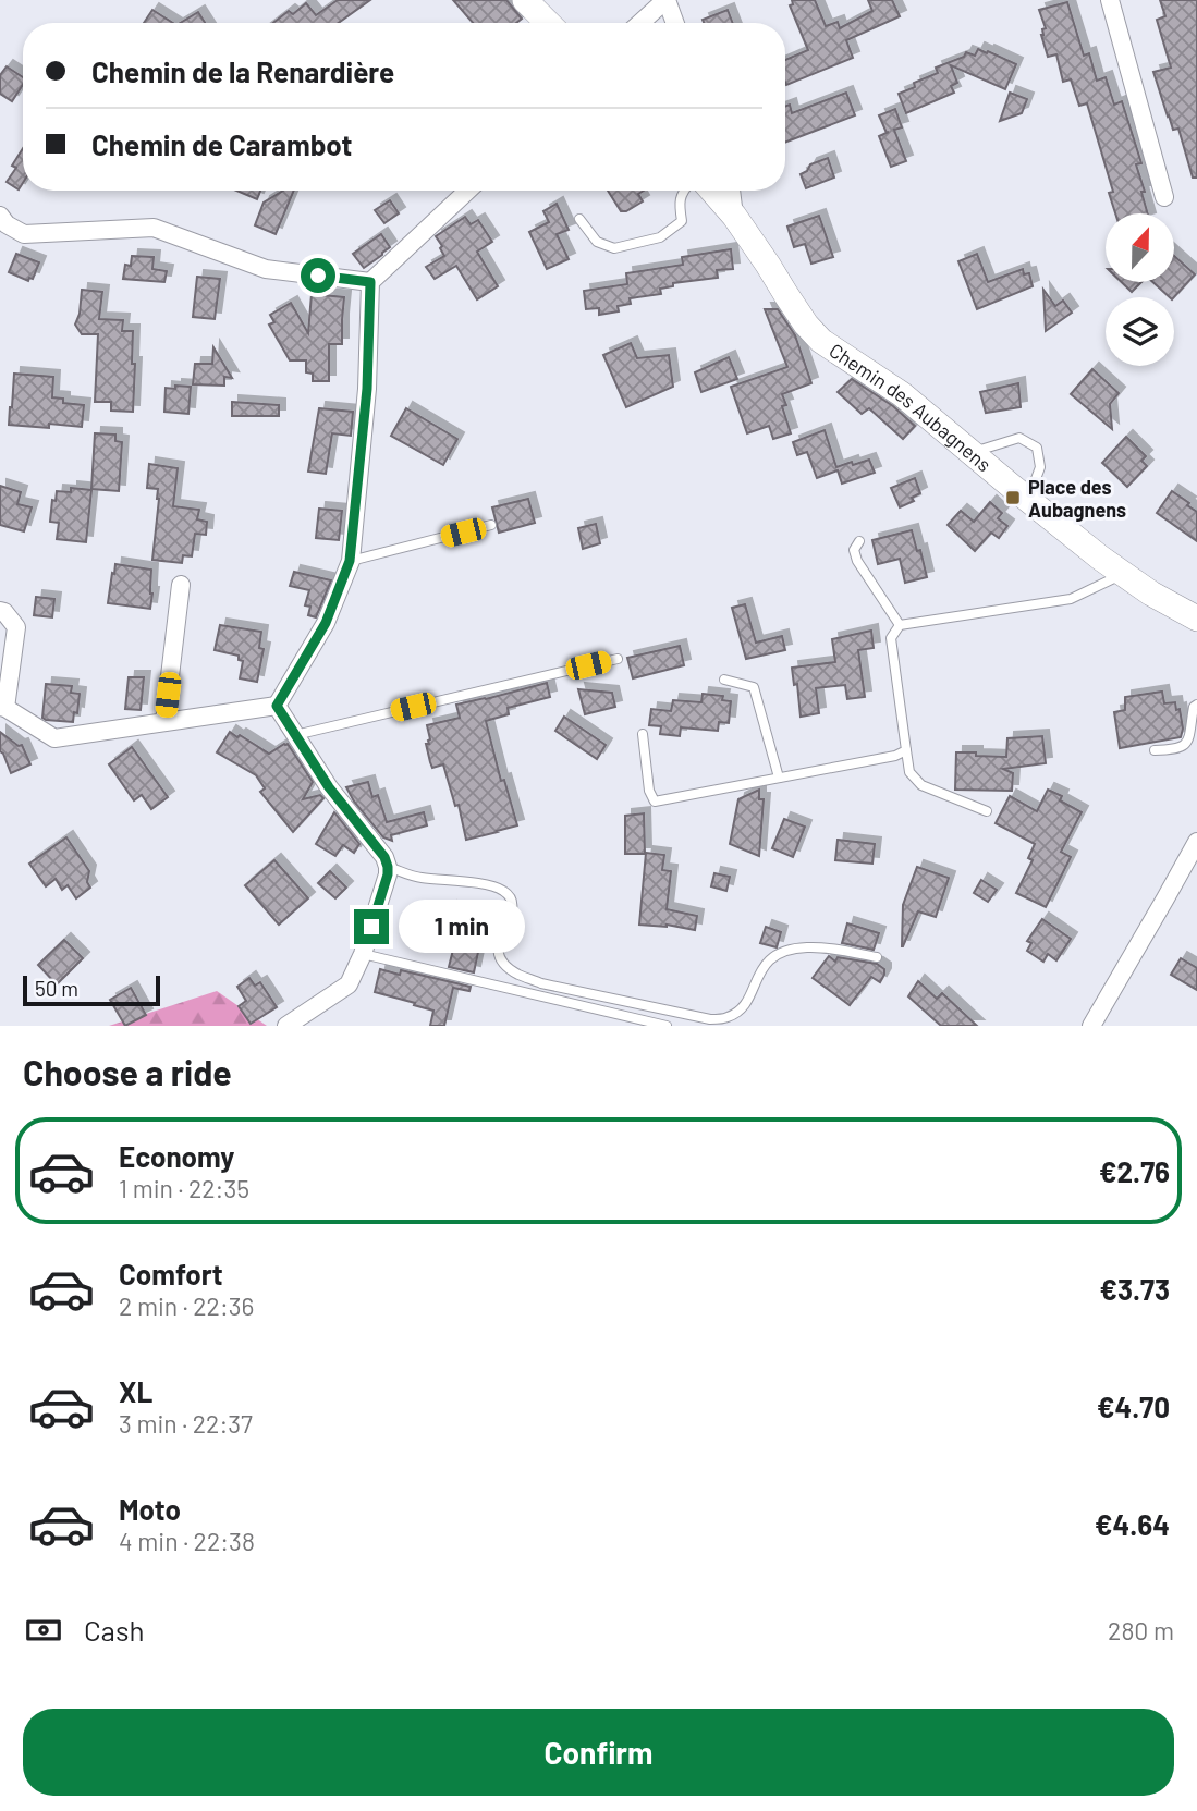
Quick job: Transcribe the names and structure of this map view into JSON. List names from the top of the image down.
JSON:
{
  "streets": {
    "street": ["Chemin des Aubagnens"]
  },
  "places": {
    "transit": ["Place des Aubagnens"]
  },
  "scale_bar": "50 m",
  "north": "top",
  "page": {
    "banner": ["Chemin de la Renardière", "Chemin de Carambot"],
    "bubble": "1 min",
    "scale": "50 m",
    "heading": "Choose a ride",
    "list": [
      {
        "name": "Economy",
        "note": "1 min · 22:35",
        "value": "€2.76"
      },
      {
        "name": "Comfort",
        "note": "2 min · 22:36",
        "value": "€3.73"
      },
      {
        "name": "XL",
        "note": "3 min · 22:37",
        "value": "€4.70"
      },
      {
        "name": "Moto",
        "note": "4 min · 22:38",
        "value": "€4.64"
      }
    ],
    "pay": ["Cash", "280 m"],
    "buttons": "Confirm"
  }
}
